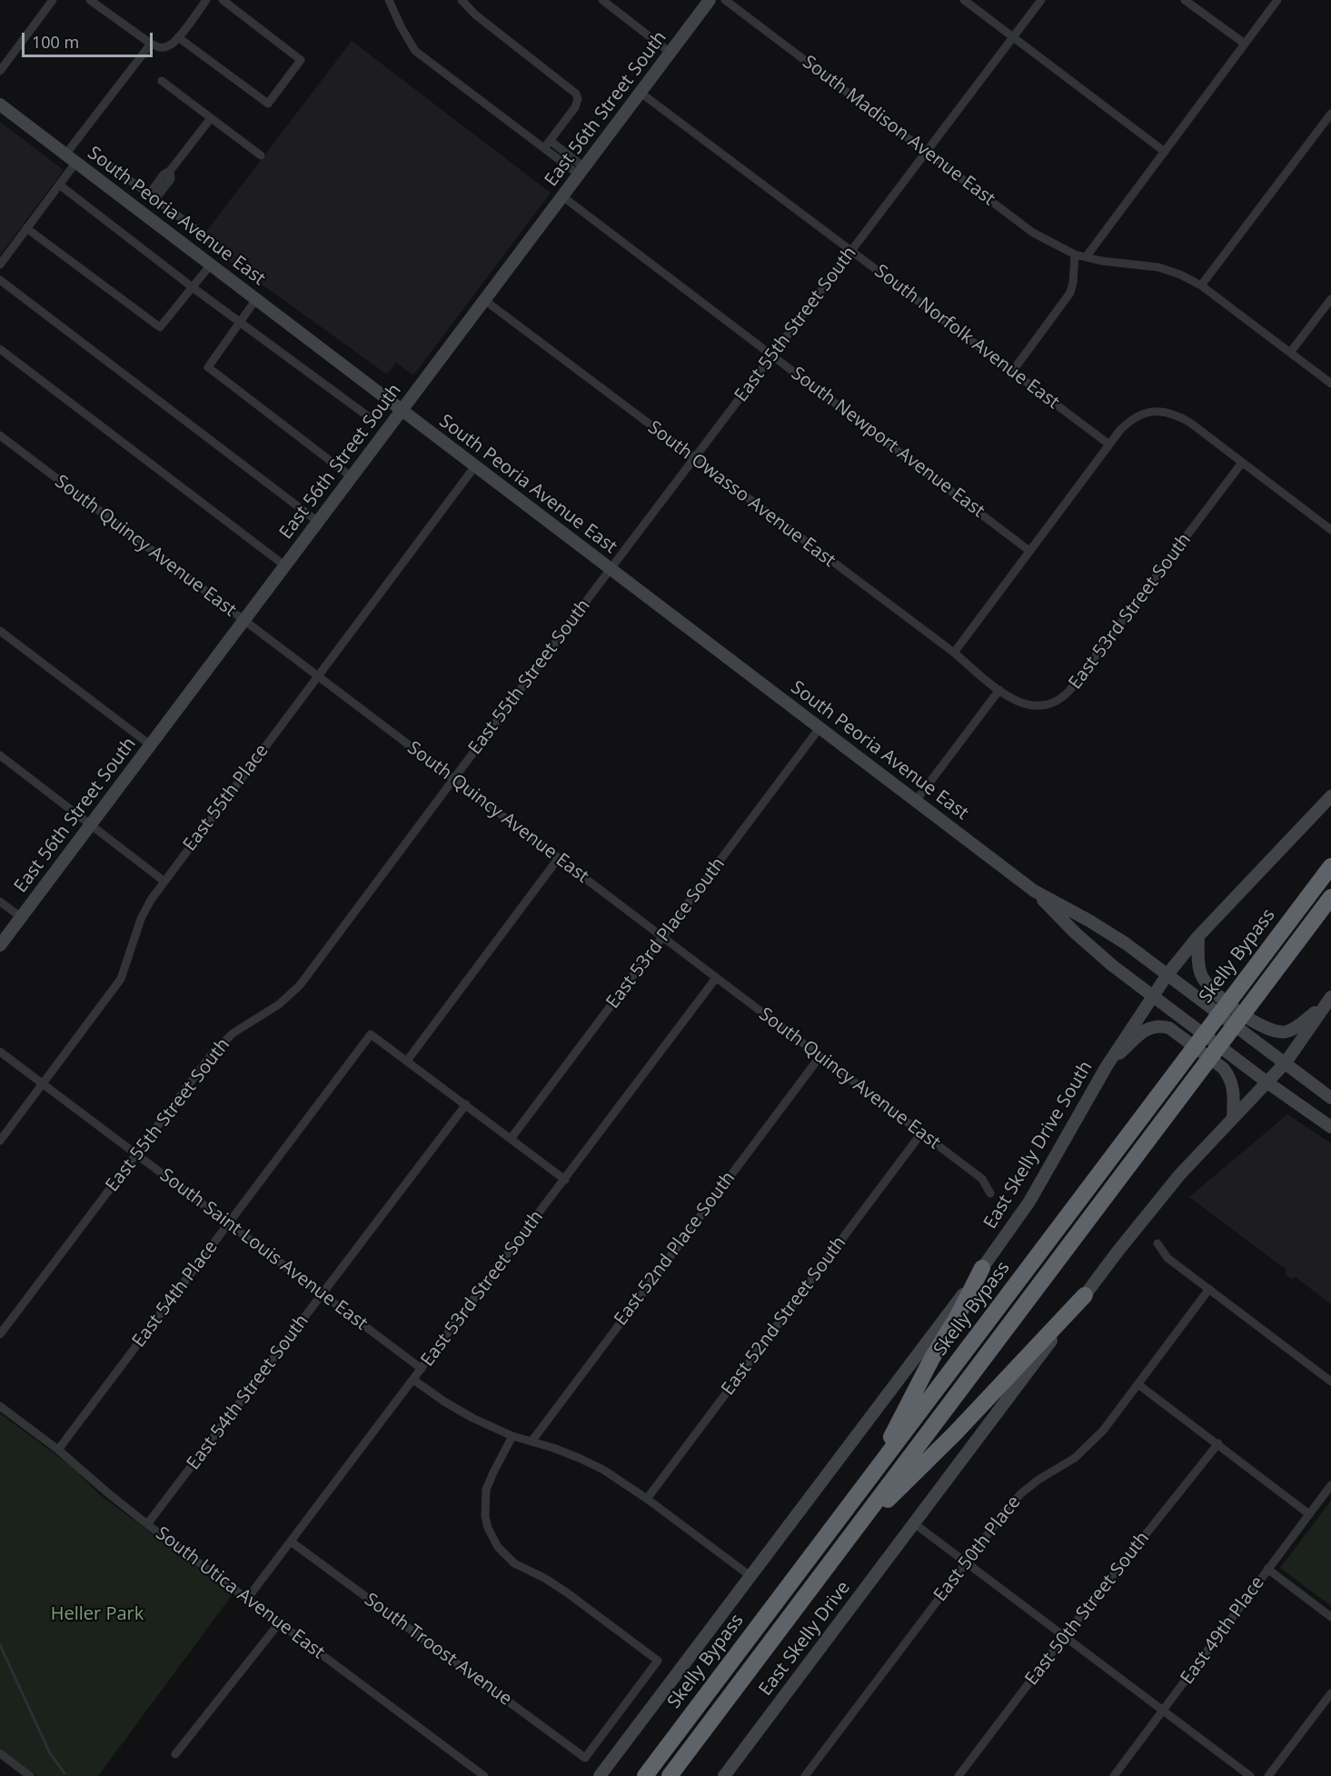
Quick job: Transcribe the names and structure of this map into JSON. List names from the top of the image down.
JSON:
{
  "streets": {
    "highway": ["Skelly Bypass"],
    "main road": [
      "East 56th Street South",
      "South Peoria Avenue East",
      "East Skelly Drive South",
      "East Skelly Drive"
    ],
    "street": [
      "South Madison Avenue East",
      "East 55th Street South",
      "South Norfolk Avenue East",
      "South Newport Avenue East",
      "South Owasso Avenue East",
      "South Quincy Avenue East",
      "East 53rd Street South",
      "East 55th Place",
      "East 53rd Place South",
      "East 52nd Place South",
      "South Saint Louis Avenue East",
      "East 54th Place",
      "East 52nd Street South",
      "East 54th Street South",
      "East 50th Place",
      "South Utica Avenue East",
      "East 50th Street South",
      "East 49th Place",
      "South Troost Avenue"
    ]
  },
  "crossings": [
    ["East 56th Street South", "South Peoria Avenue East"],
    ["East 56th Street South", "South Norfolk Avenue East"],
    ["East 56th Street South", "South Newport Avenue East"],
    ["East 56th Street South", "South Owasso Avenue East"],
    ["East 56th Street South", "South Quincy Avenue East"],
    ["South Madison Avenue East", "East 55th Street South"],
    ["South Peoria Avenue East", "East 55th Street South"],
    ["South Peoria Avenue East", "East 55th Place"],
    ["South Peoria Avenue East", "East 53rd Place South"],
    ["South Peoria Avenue East", "East Skelly Drive South"],
    ["East 55th Street South", "South Norfolk Avenue East"],
    ["East 55th Street South", "South Newport Avenue East"],
    ["East 55th Street South", "South Owasso Avenue East"],
    ["East 55th Street South", "South Quincy Avenue East"],
    ["East 55th Street South", "South Saint Louis Avenue East"],
    ["South Owasso Avenue East", "East 53rd Street South"],
    ["South Quincy Avenue East", "East 53rd Street South"],
    ["South Quincy Avenue East", "East 55th Place"],
    ["South Quincy Avenue East", "East 53rd Place South"],
    ["South Quincy Avenue East", "East 52nd Place South"],
    ["South Quincy Avenue East", "East 52nd Street South"],
    ["East 53rd Street South", "South Saint Louis Avenue East"],
    ["East 53rd Street South", "South Utica Avenue East"],
    ["East 53rd Street South", "South Troost Avenue"],
    ["East 55th Place", "South Saint Louis Avenue East"],
    ["South Saint Louis Avenue East", "East 54th Place"],
    ["South Saint Louis Avenue East", "East 54th Street South"],
    ["East 54th Place", "South Utica Avenue East"],
    ["East 54th Street South", "South Utica Avenue East"]
  ],
  "parks": ["Heller Park"],
  "scale_bar": "100 m"
}
